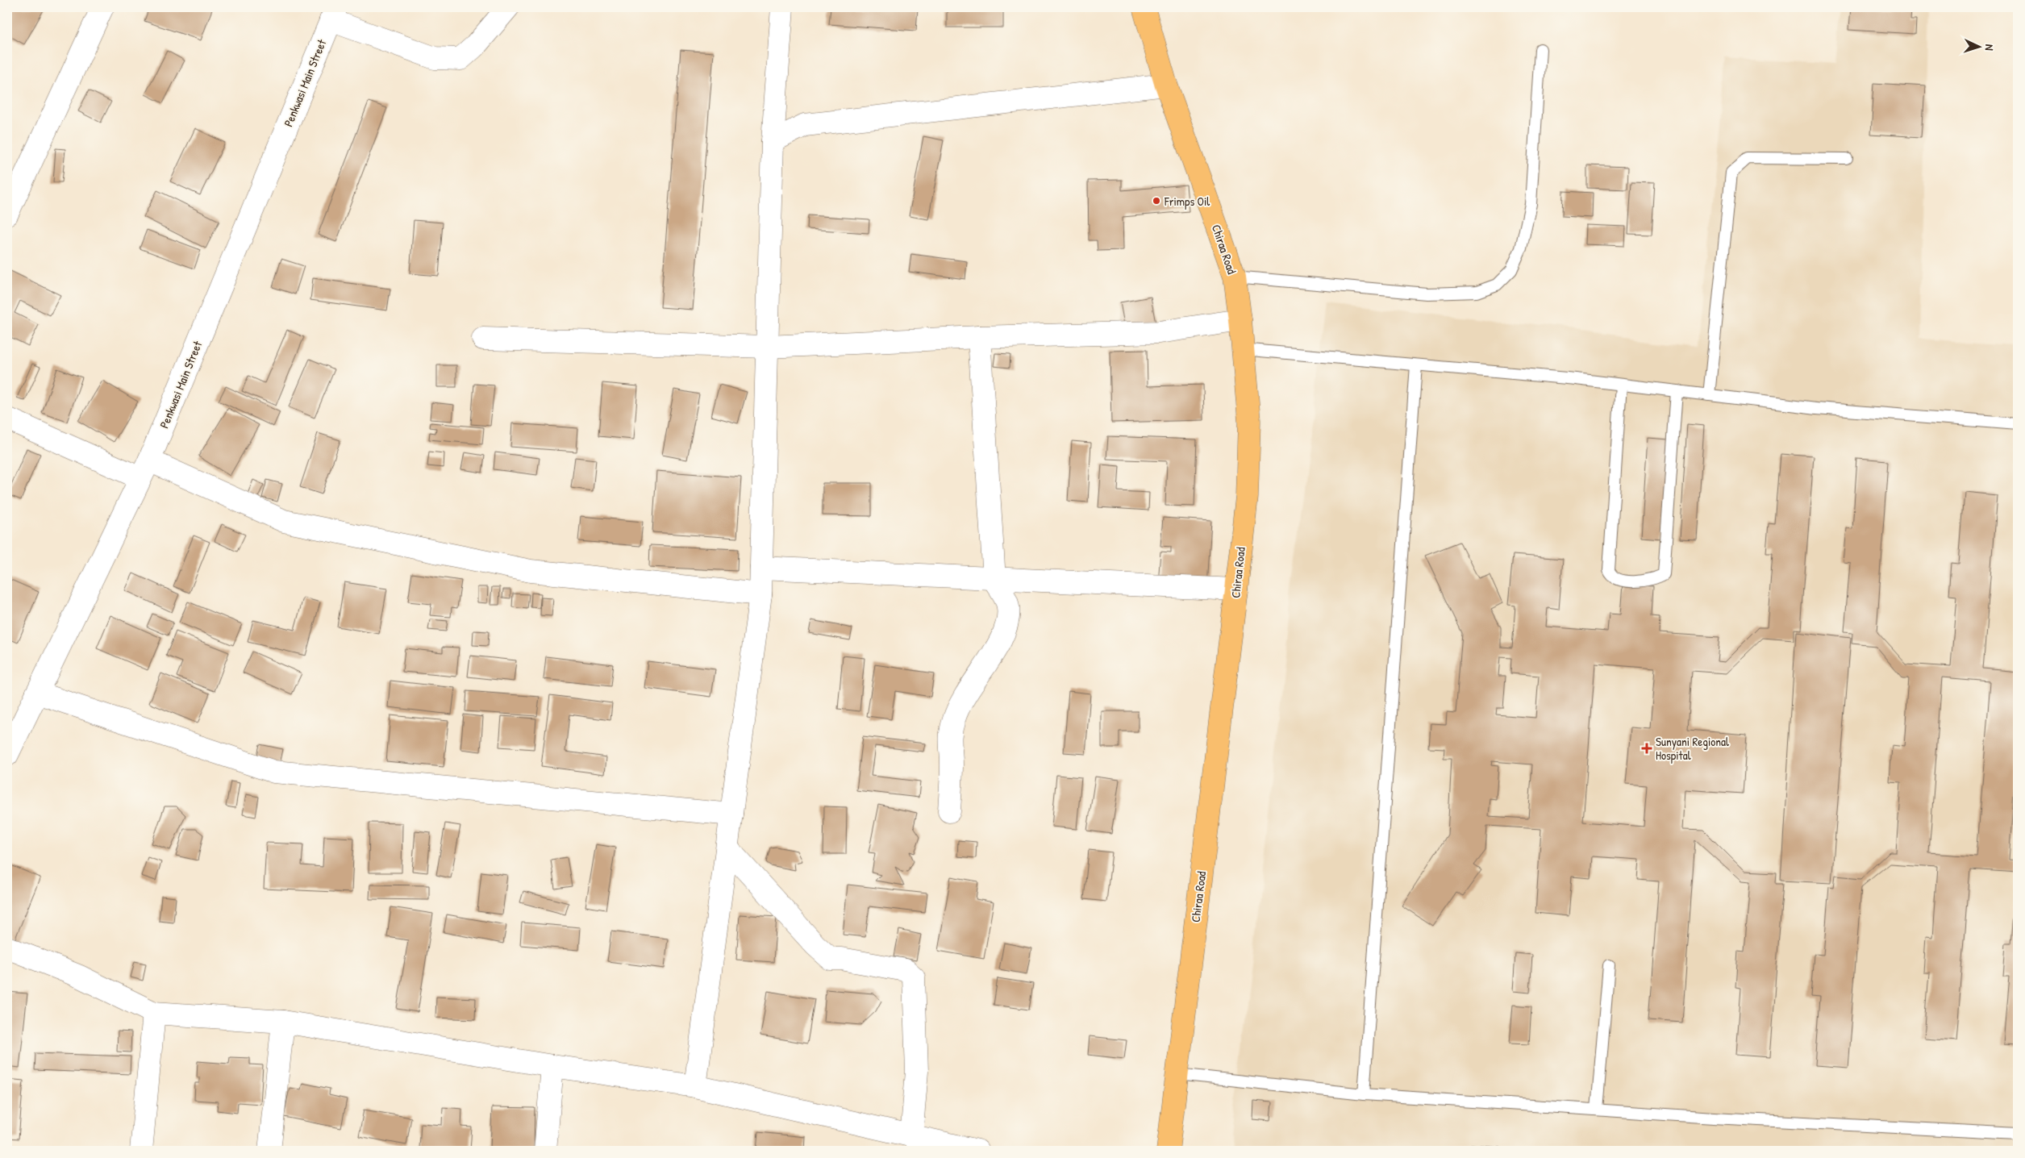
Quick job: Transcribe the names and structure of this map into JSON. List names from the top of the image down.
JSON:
{
  "streets": {
    "highway": ["Chiraa Road"],
    "street": ["Penkwasi Main Street"]
  },
  "places": {
    "other": ["Frimps Oil"],
    "health": ["Sunyani Regional Hospital"]
  },
  "north": "right"
}
